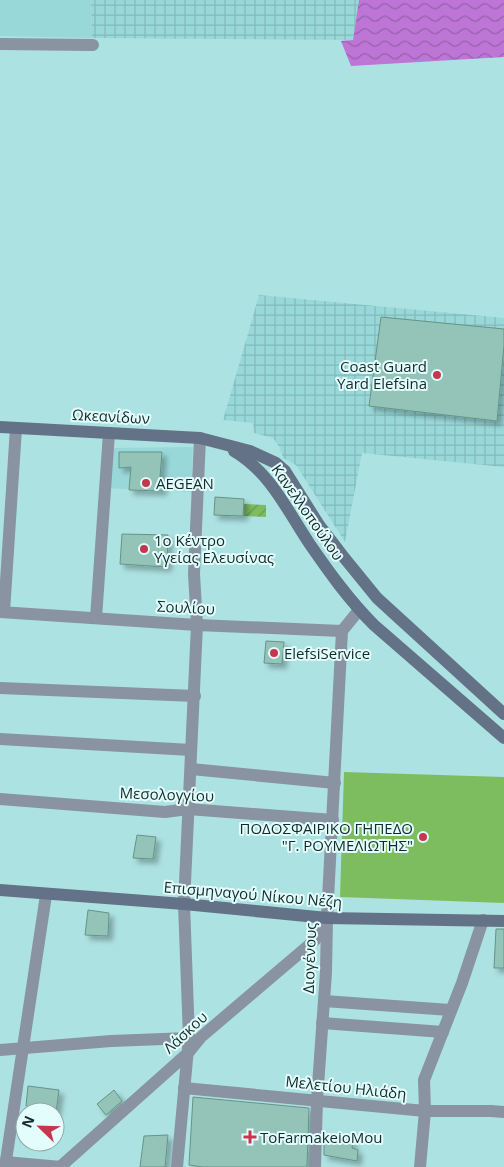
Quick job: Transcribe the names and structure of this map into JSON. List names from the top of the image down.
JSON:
{
  "streets": {
    "street": [
      "Ωκεανίδων",
      "Κανελλοπούλου",
      "Σουλίου",
      "Μεσολογγίου",
      "Επισμηναγού Νίκου Νέζη",
      "Διογένους",
      "Λάσκου",
      "Μελετίου Ηλιάδη"
    ]
  },
  "crossings": [
    ["Ωκεανίδων", "Κανελλοπούλου"],
    ["Σουλίου", "Διογένους"],
    ["Μεσολογγίου", "Διογένους"],
    ["Επισμηναγού Νίκου Νέζη", "Διογένους"],
    ["Επισμηναγού Νίκου Νέζη", "Λάσκου"],
    ["Διογένους", "Λάσκου"],
    ["Διογένους", "Μελετίου Ηλιάδη"]
  ],
  "places": {
    "other": [
      "Coast Guard Yard Elefsina",
      "AEGEAN",
      "1ο Κέντρο Υγείας Ελευσίνας",
      "ElefsiService",
      "ΠΟΔΟΣΦΑΙΡΙΚΟ ΓΗΠΕΔΟ \"Γ. ΡΟΥΜΕΛΙΩΤΗΣ\""
    ],
    "health": ["ToFarmakeioMou"]
  },
  "north": "top left"
}
